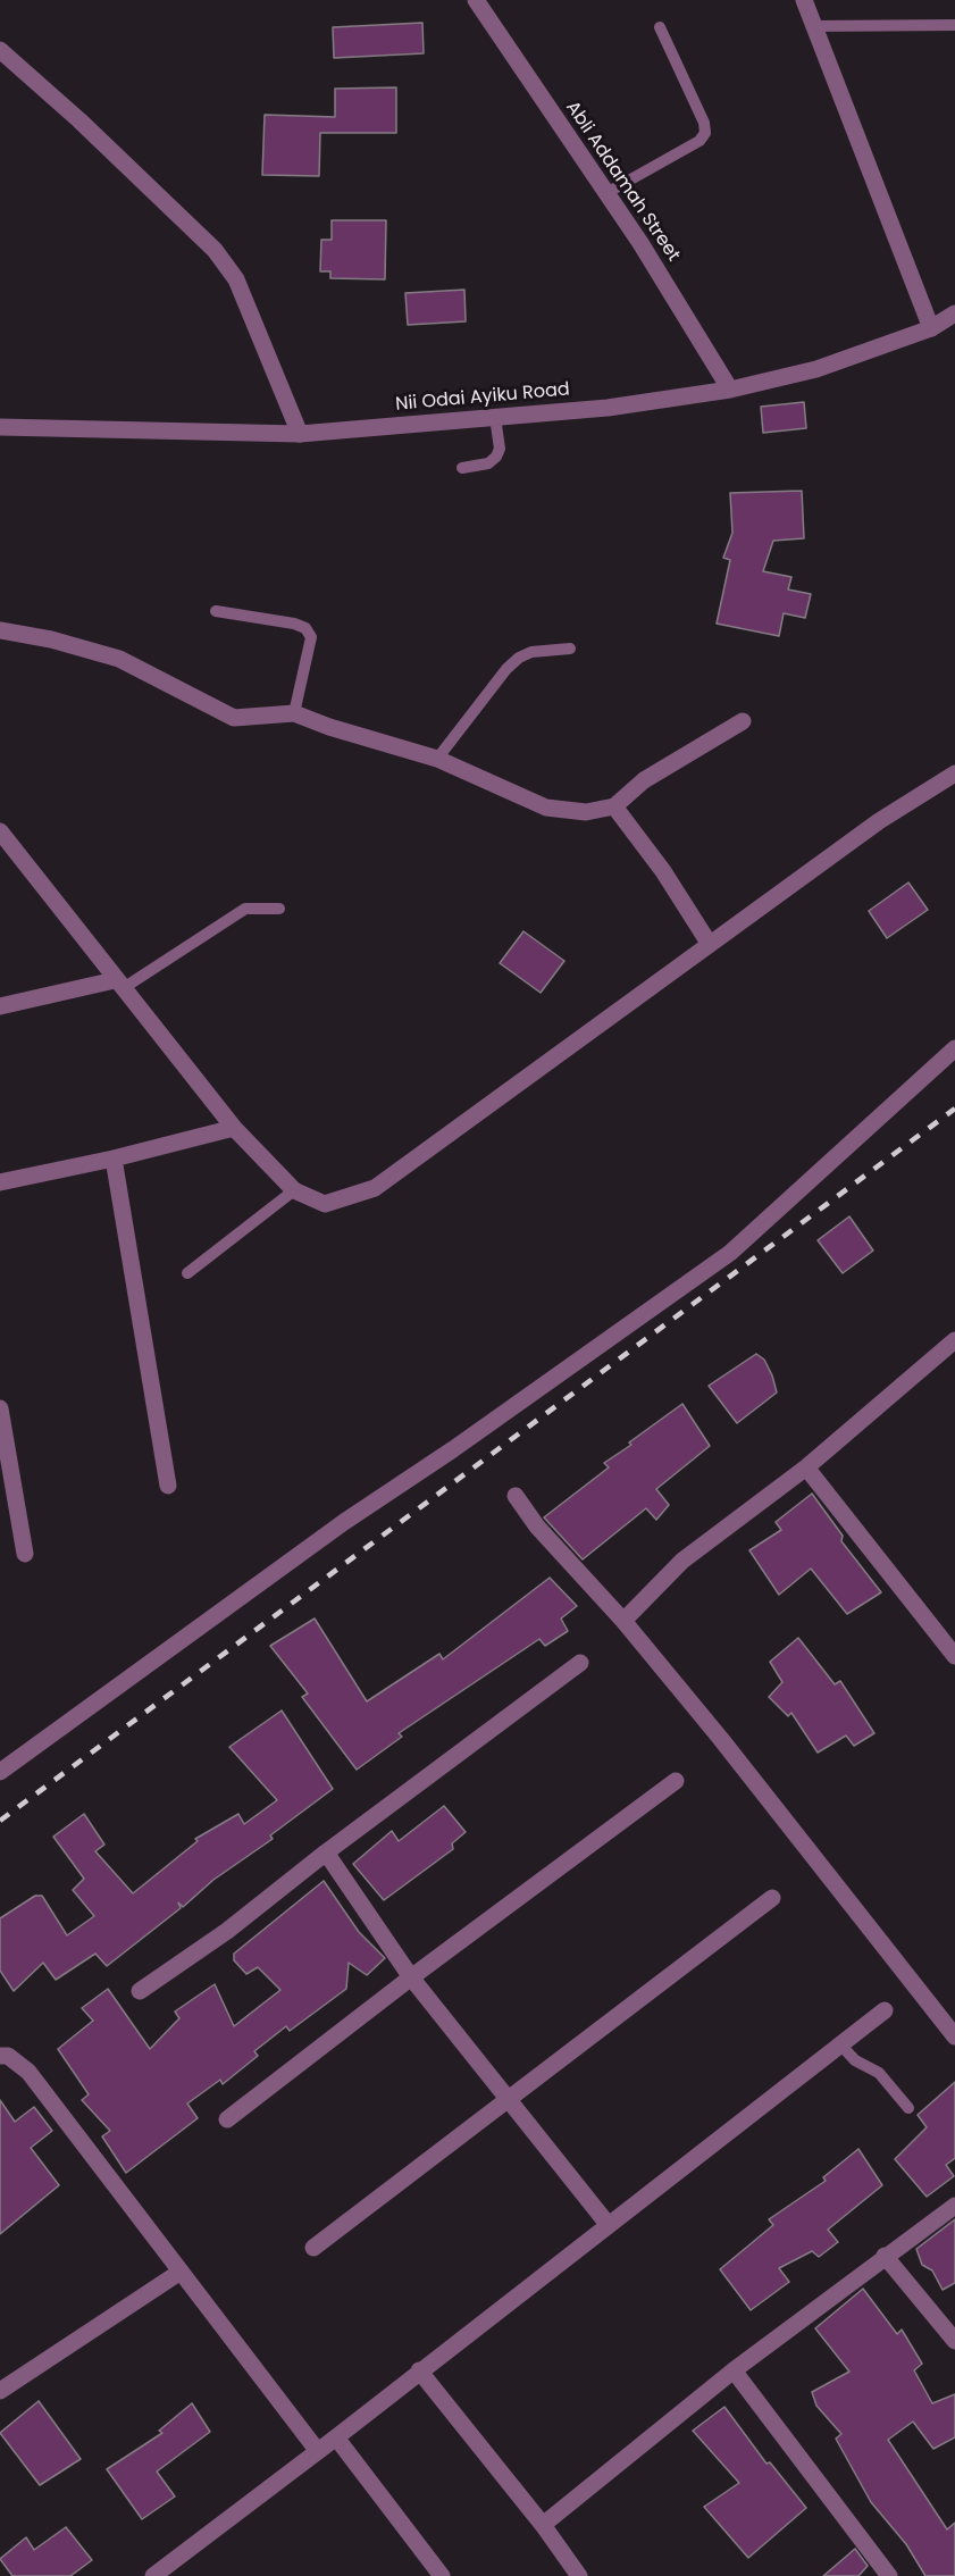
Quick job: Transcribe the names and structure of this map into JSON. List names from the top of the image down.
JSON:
{
  "streets": {
    "street": ["Abli Addamah Street", "Nii Odai Ayiku Road"]
  },
  "crossings": [
    ["Abli Addamah Street", "Nii Odai Ayiku Road"]
  ]
}
